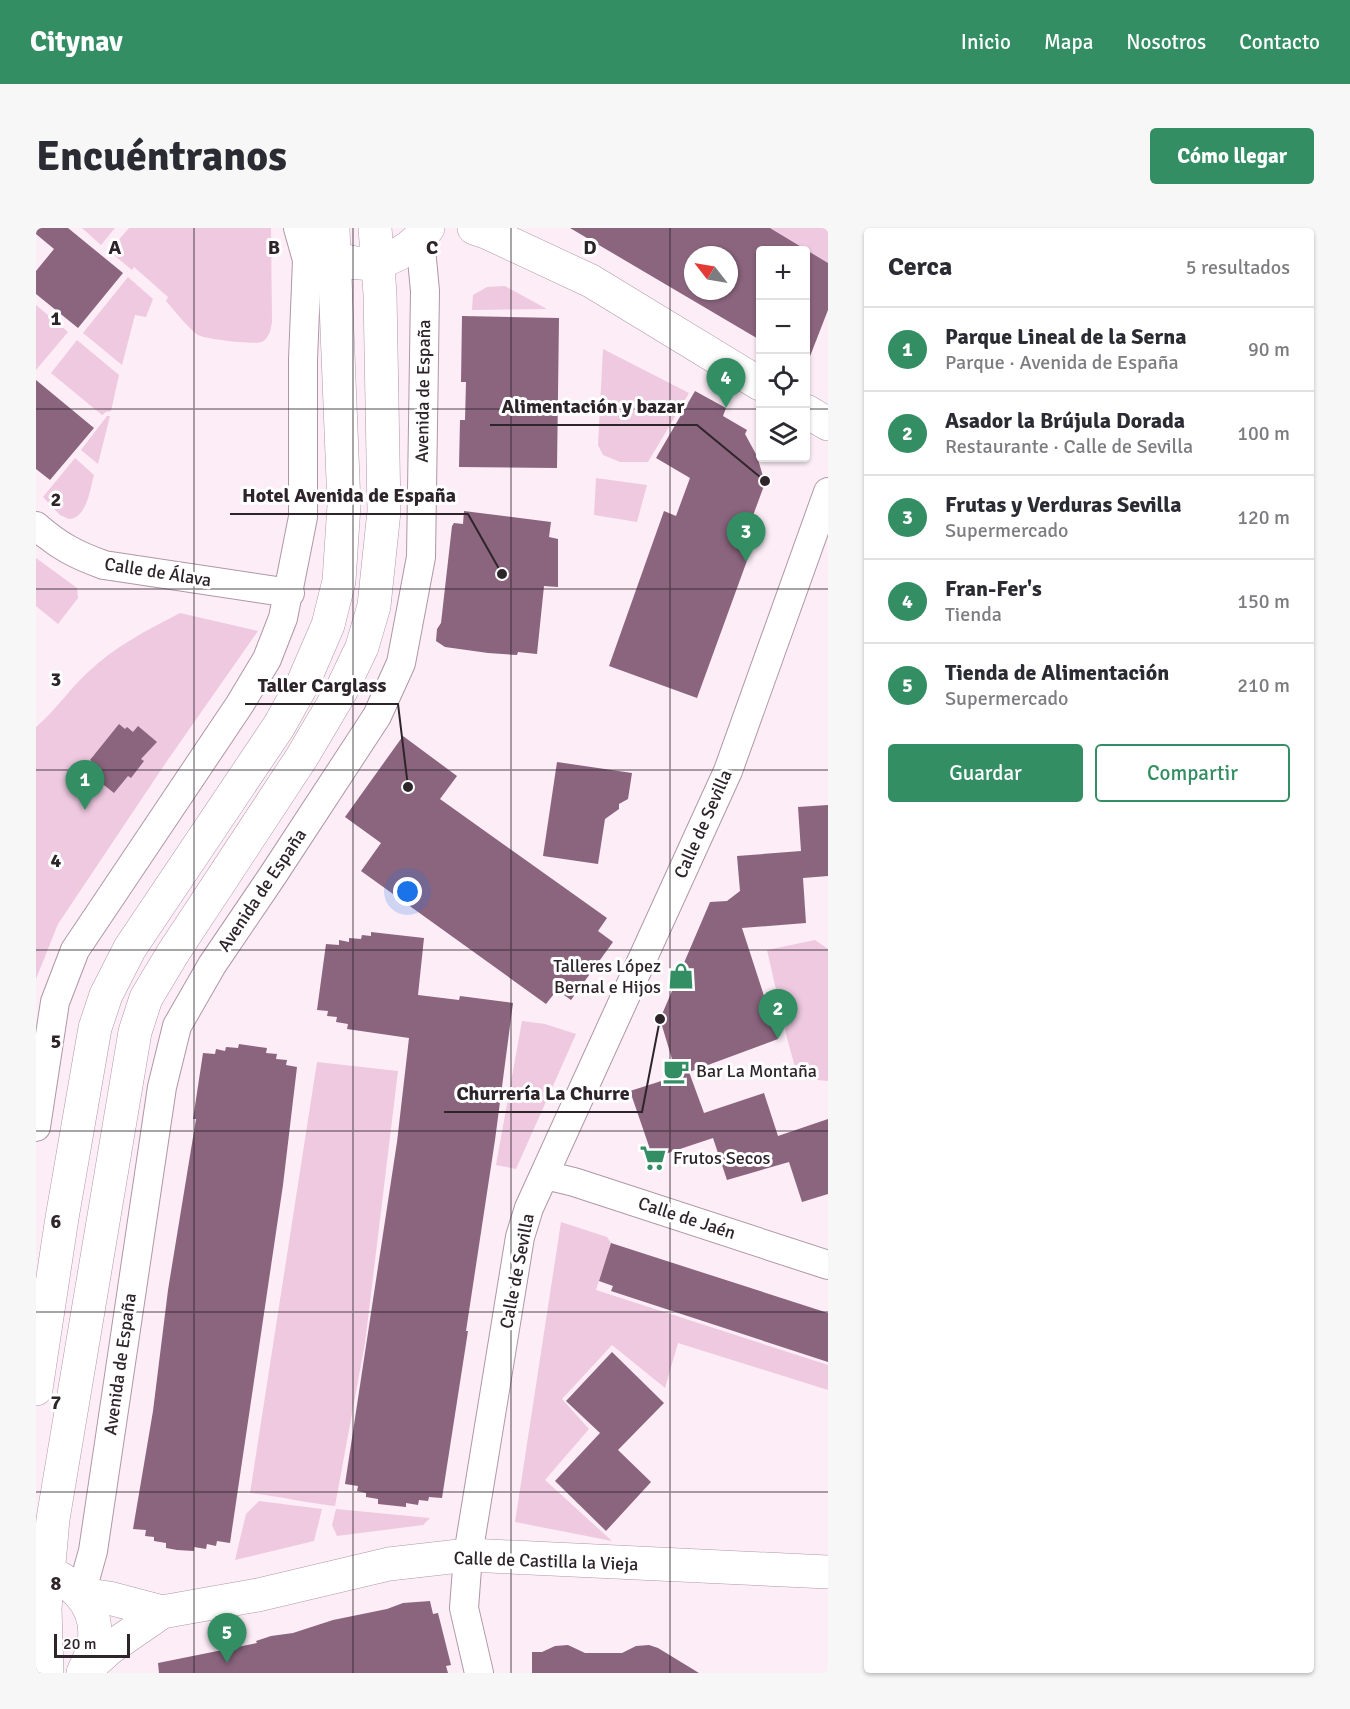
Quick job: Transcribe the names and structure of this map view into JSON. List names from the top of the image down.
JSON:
{
  "streets": {
    "main road": ["Avenida de España", "Calle de Castilla la Vieja"],
    "street": ["Calle de Álava", "Calle de Sevilla", "Calle de Jaén"]
  },
  "crossings": [
    ["Avenida de España", "Calle de Álava"],
    ["Avenida de España", "Calle de Castilla la Vieja"],
    ["Calle de Sevilla", "Calle de Jaén"],
    ["Calle de Sevilla", "Calle de Castilla la Vieja"]
  ],
  "places": {
    "other": [
      "Alimentación y bazar",
      "Hotel Avenida de España",
      "Taller Carglass",
      "Churrería La Churre"
    ],
    "shop": ["Talleres López Bernal e Hijos"],
    "cafe": ["Bar La Montaña"],
    "supermarket": ["Frutos Secos"]
  },
  "scale_bar": "20 m",
  "north": "top left",
  "page": {
    "header": "Citynav",
    "nav": [
      "Inicio",
      "Mapa",
      "Nosotros",
      "Contacto"
    ],
    "buttons": [
      "Cómo llegar",
      ["Guardar", "Compartir"]
    ],
    "title": "Encuéntranos",
    "heading": ["Cerca", "5 resultados"],
    "map_buttons": ["+", "−"],
    "list": [
      {
        "mark": "1",
        "name": "Parque Lineal de la Serna",
        "note": "Parque · Avenida de España",
        "value": "90 m"
      },
      {
        "mark": "2",
        "name": "Asador la Brújula Dorada",
        "note": "Restaurante · Calle de Sevilla",
        "value": "100 m"
      },
      {
        "mark": "3",
        "name": "Frutas y Verduras Sevilla",
        "note": "Supermercado",
        "value": "120 m"
      },
      {
        "mark": "4",
        "name": "Fran-Fer's",
        "note": "Tienda",
        "value": "150 m"
      },
      {
        "mark": "5",
        "name": "Tienda de Alimentación",
        "note": "Supermercado",
        "value": "210 m"
      }
    ],
    "pins": [
      "4",
      "3",
      "1",
      "2",
      "5"
    ],
    "scale": "20 m"
  },
  "grid": {
    "columns": [
      "A",
      "B",
      "C",
      "D"
    ],
    "rows": [
      "1",
      "2",
      "3",
      "4",
      "5",
      "6",
      "7",
      "8"
    ]
  }
}
